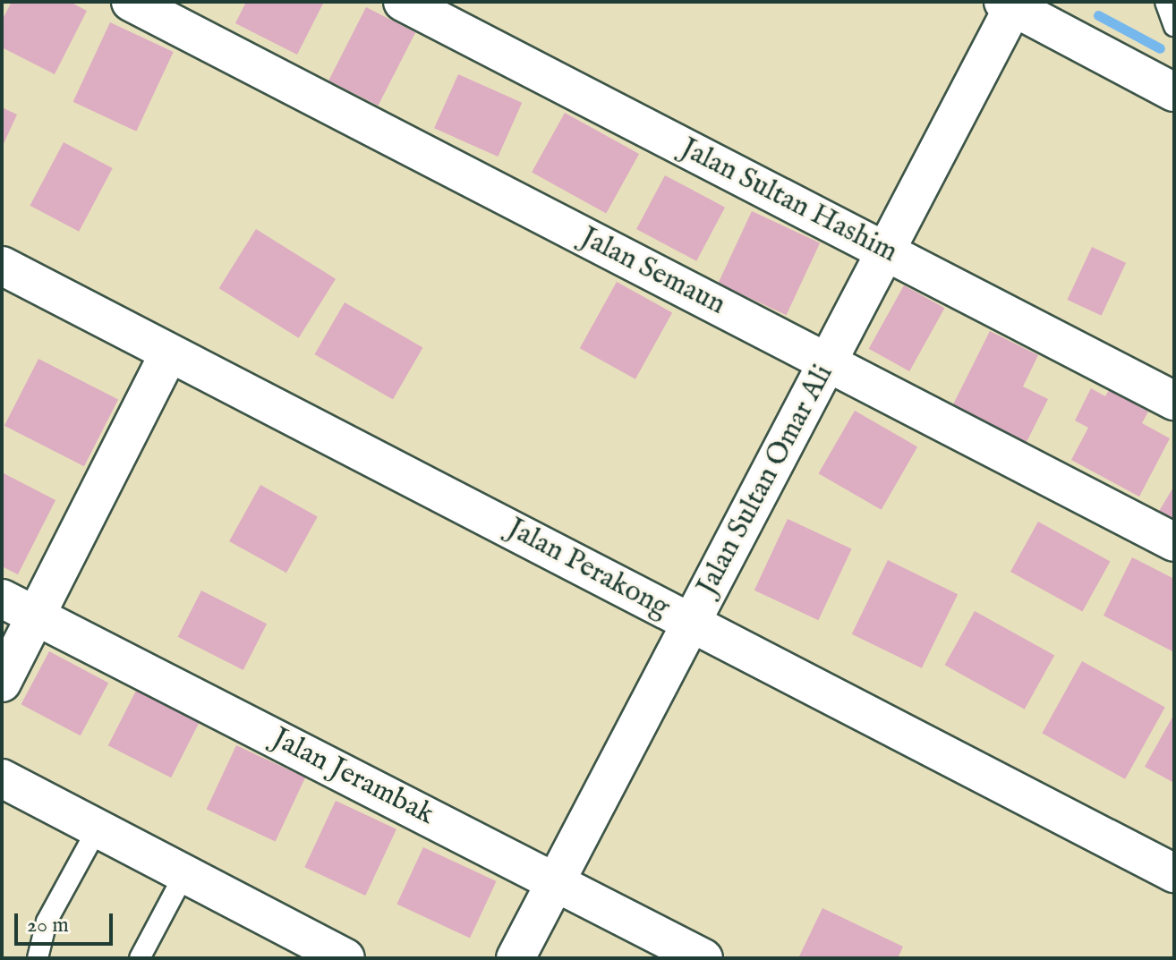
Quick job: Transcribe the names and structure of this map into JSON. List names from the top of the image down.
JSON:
{
  "streets": {
    "street": [
      "Jalan Sultan Hashim",
      "Jalan Semaun",
      "Jalan Sultan Omar Ali",
      "Jalan Perakong",
      "Jalan Jerambak"
    ]
  },
  "crossings": [
    ["Jalan Sultan Hashim", "Jalan Sultan Omar Ali"],
    ["Jalan Semaun", "Jalan Sultan Omar Ali"],
    ["Jalan Sultan Omar Ali", "Jalan Perakong"],
    ["Jalan Sultan Omar Ali", "Jalan Jerambak"]
  ],
  "scale_bar": "20 m"
}
